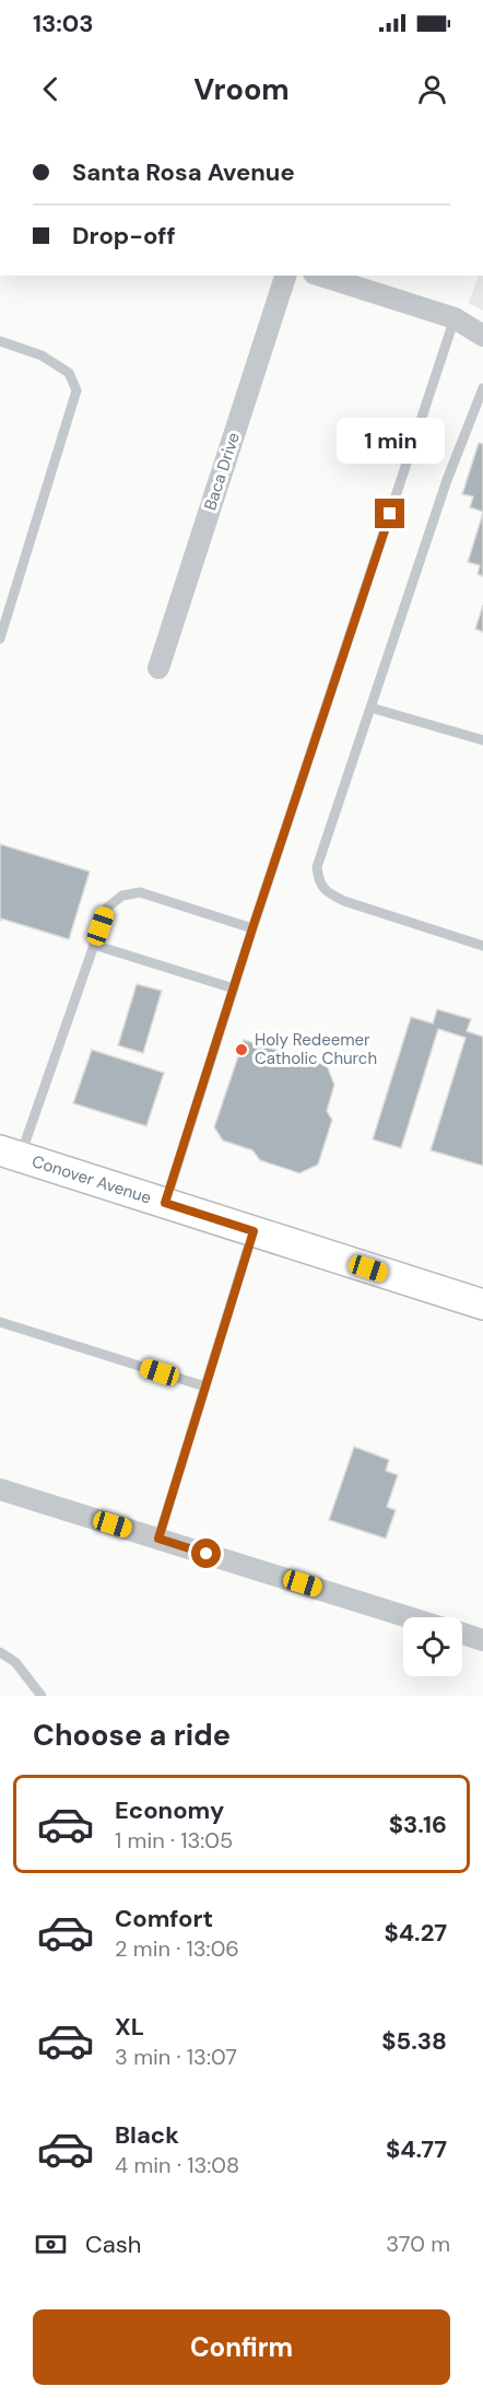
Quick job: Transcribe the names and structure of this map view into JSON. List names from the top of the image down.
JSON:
{
  "streets": {
    "street": ["Baca Drive", "Conover Avenue"]
  },
  "places": ["Holy Redeemer Catholic Church"],
  "page": {
    "status": "13:03",
    "header": "Vroom",
    "banner": ["Santa Rosa Avenue", "Drop-off"],
    "bubble": "1 min",
    "heading": "Choose a ride",
    "list": [
      {
        "name": "Economy",
        "note": "1 min · 13:05",
        "value": "$3.16"
      },
      {
        "name": "Comfort",
        "note": "2 min · 13:06",
        "value": "$4.27"
      },
      {
        "name": "XL",
        "note": "3 min · 13:07",
        "value": "$5.38"
      },
      {
        "name": "Black",
        "note": "4 min · 13:08",
        "value": "$4.77"
      }
    ],
    "pay": ["Cash", "370 m"],
    "buttons": "Confirm"
  }
}
